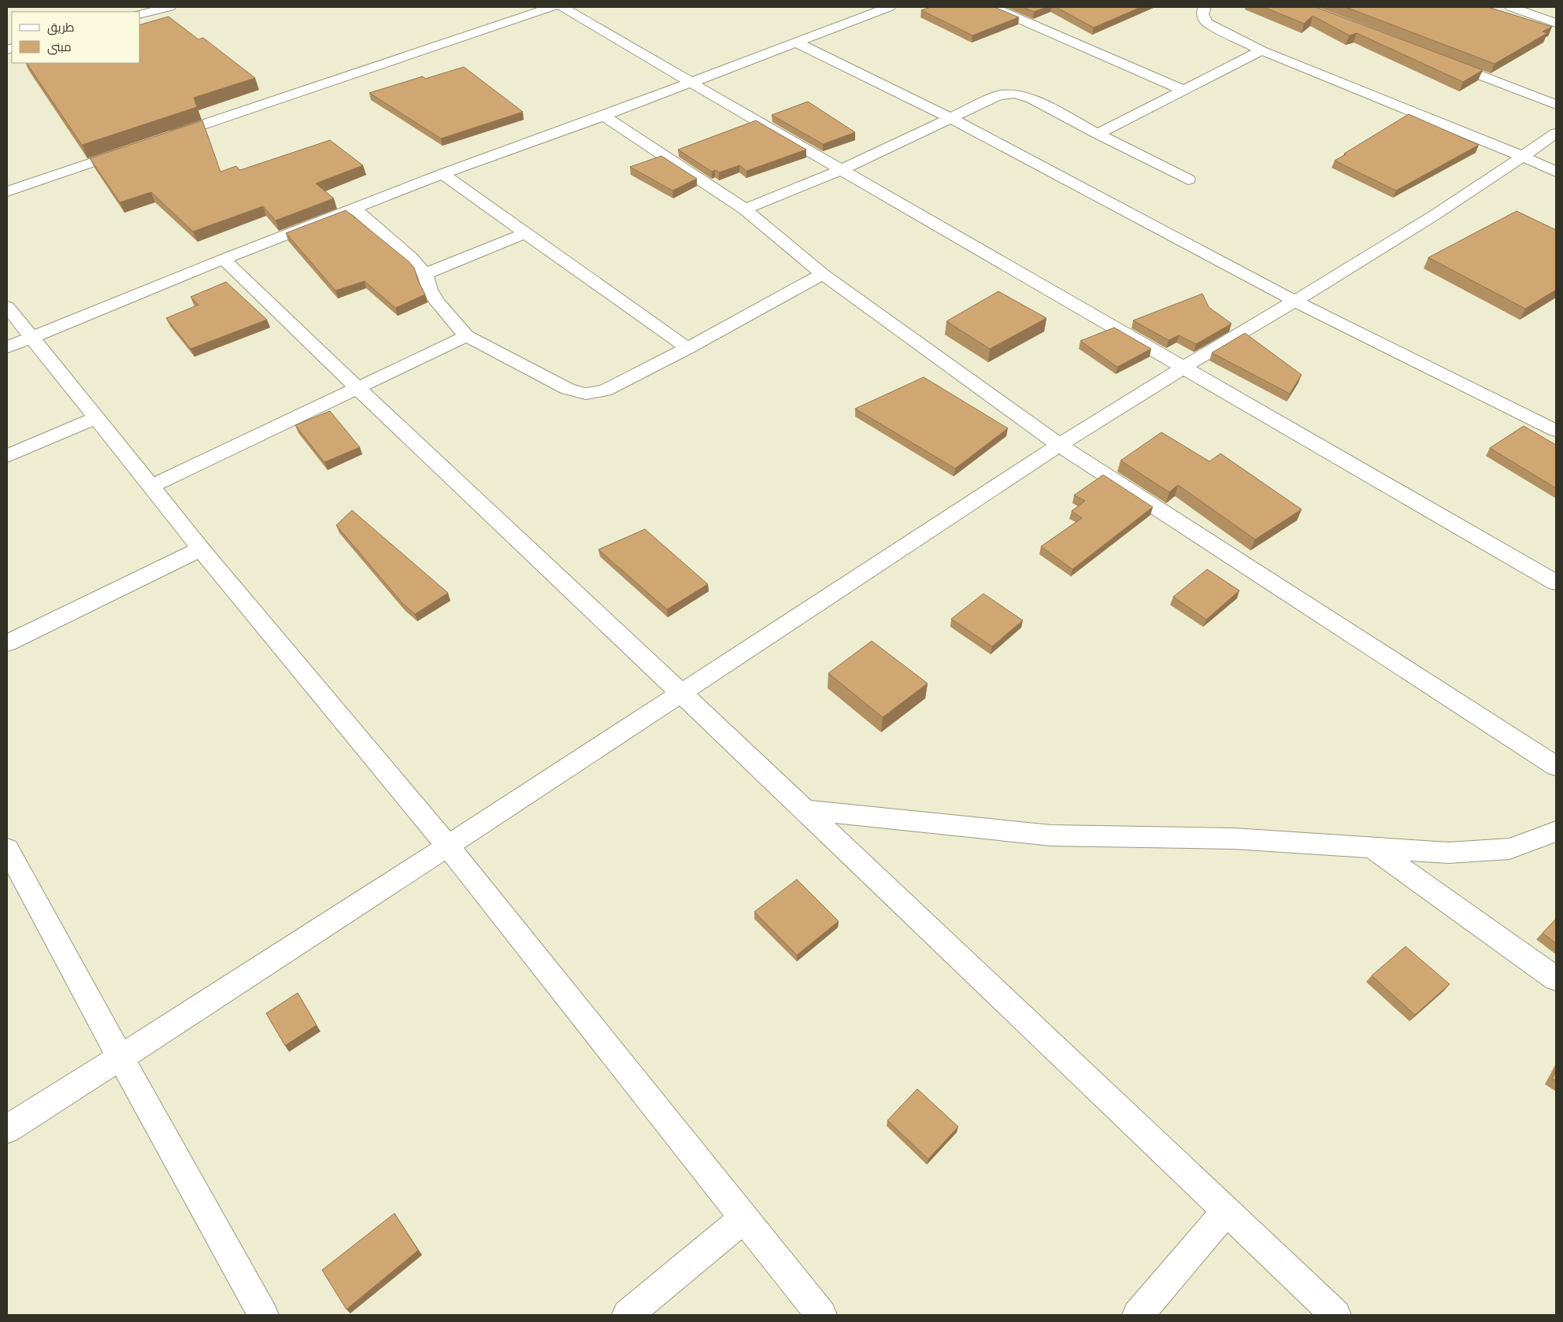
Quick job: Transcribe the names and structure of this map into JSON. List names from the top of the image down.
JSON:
{
  "legend": ["طريق", "مبنى"]
}
